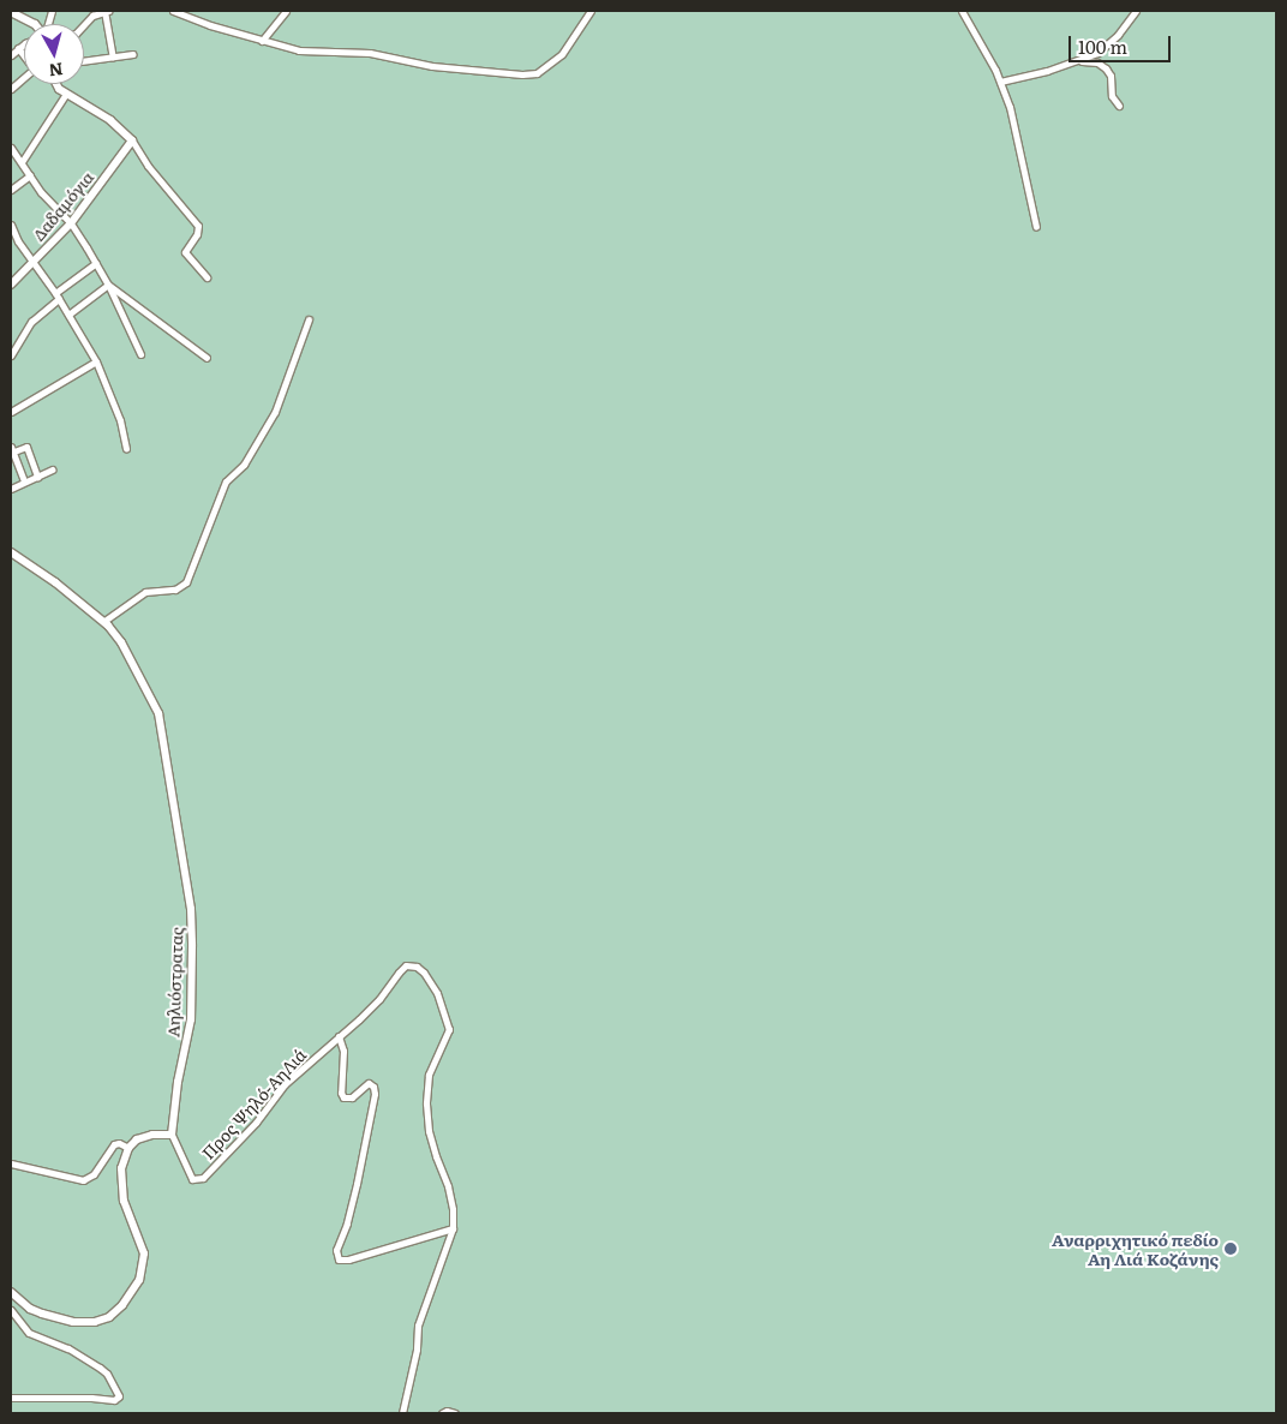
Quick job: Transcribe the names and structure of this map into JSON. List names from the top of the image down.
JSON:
{
  "streets": {
    "street": ["Δαδαμόγια", "Αηλιόστρατας", "Προς Ψηλό-ΑηΛιά"]
  },
  "crossings": [
    ["Αηλιόστρατας", "Προς Ψηλό-ΑηΛιά"]
  ],
  "places": ["Αναρριχητικό πεδίο Αη Λιά Κοζάνης"],
  "scale_bar": "100 m",
  "north": "bottom"
}
